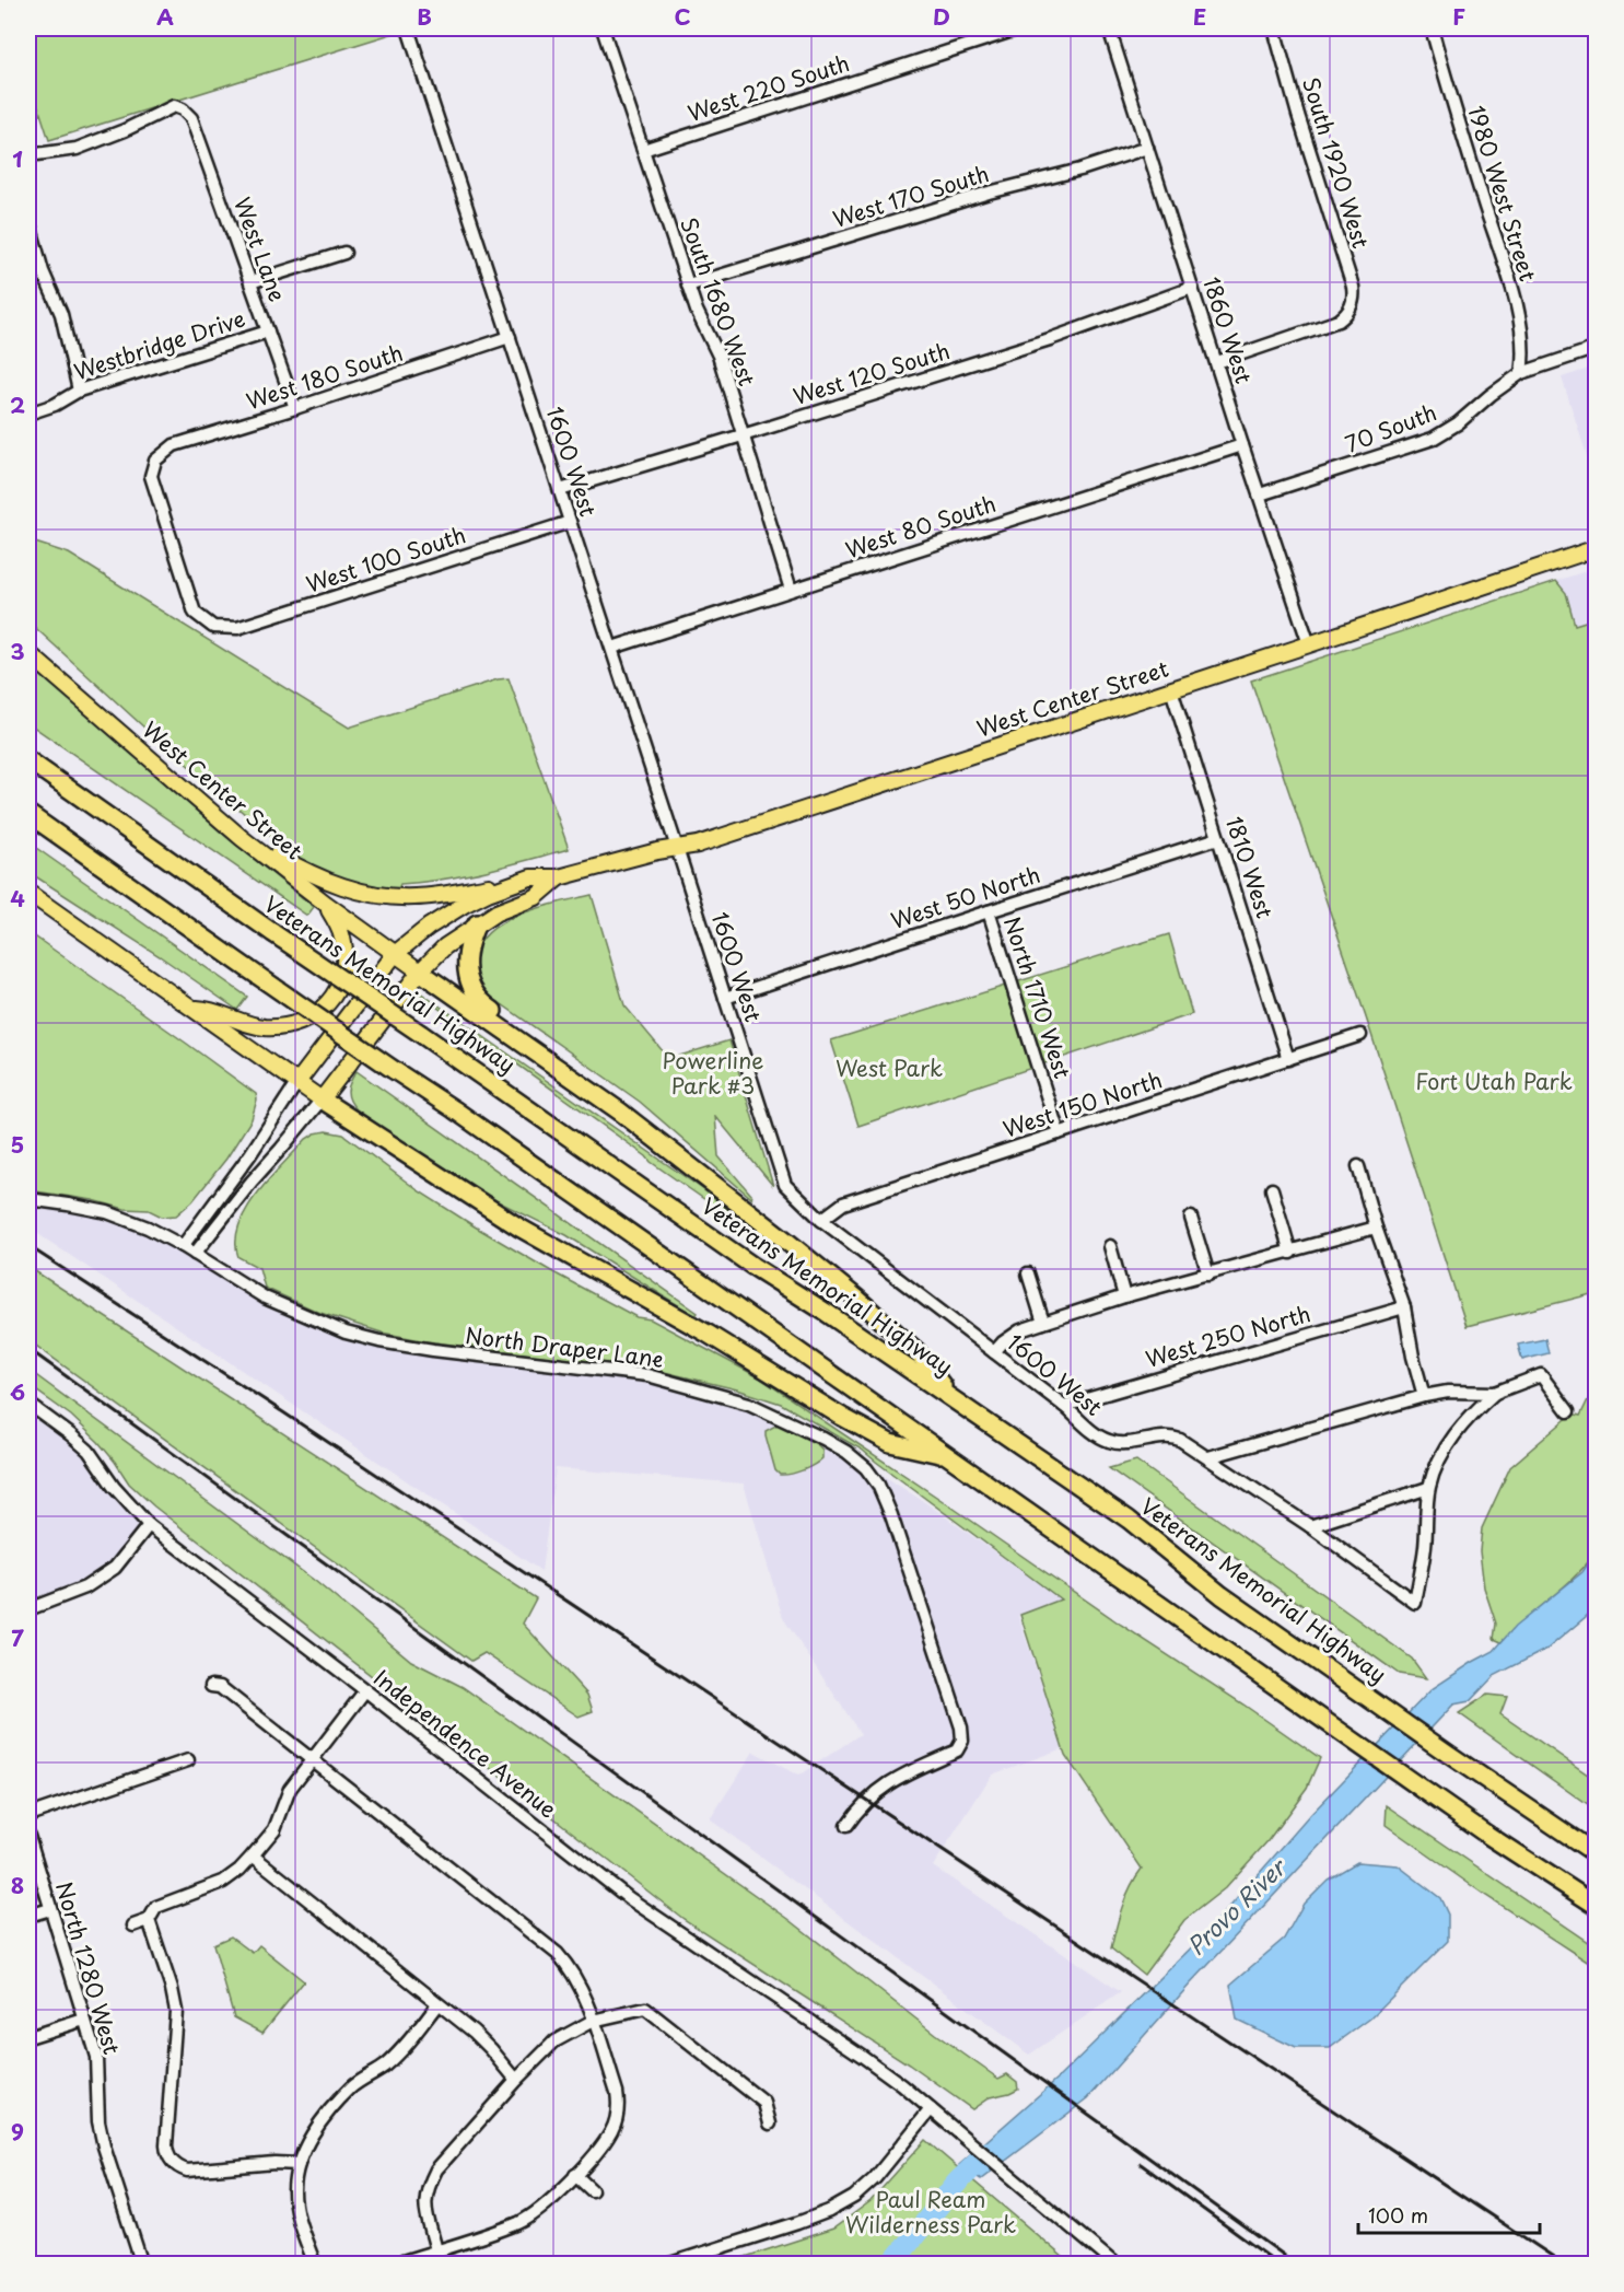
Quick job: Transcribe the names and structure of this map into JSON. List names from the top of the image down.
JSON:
{
  "streets": {
    "highway": ["Veterans Memorial Highway"],
    "main road": ["West Center Street"],
    "street": [
      "West 220 South",
      "South 1920 West",
      "1980 West Street",
      "West 170 South",
      "West Lane",
      "South 1680 West",
      "1860 West",
      "Westbridge Drive",
      "West 120 South",
      "West 180 South",
      "70 South",
      "1600 West",
      "West 80 South",
      "West 100 South",
      "1810 West",
      "West 50 North",
      "North 1710 West",
      "West 150 North",
      "West 250 North",
      "North Draper Lane",
      "Independence Avenue",
      "North 1280 West"
    ]
  },
  "crossings": [
    ["West 220 South", "South 1680 West"],
    ["South 1920 West", "1860 West"],
    ["1980 West Street", "70 South"],
    ["West 170 South", "South 1680 West"],
    ["West 170 South", "1860 West"],
    ["West Lane", "Westbridge Drive"],
    ["West Lane", "West 180 South"],
    ["South 1680 West", "West 120 South"],
    ["South 1680 West", "West 80 South"],
    ["1860 West", "West 120 South"],
    ["1860 West", "70 South"],
    ["1860 West", "West 80 South"],
    ["1860 West", "West Center Street"],
    ["West 120 South", "1600 West"],
    ["West 180 South", "1600 West"],
    ["West 180 South", "West 100 South"],
    ["1600 West", "West 80 South"],
    ["1600 West", "West 100 South"],
    ["1600 West", "West Center Street"],
    ["1600 West", "West 50 North"],
    ["1600 West", "West 150 North"],
    ["1600 West", "West 250 North"],
    ["West Center Street", "1810 West"],
    ["West Center Street", "North Draper Lane"],
    ["1810 West", "West 50 North"],
    ["1810 West", "West 150 North"],
    ["West 50 North", "North 1710 West"],
    ["North 1710 West", "West 150 North"]
  ],
  "water": ["Provo River"],
  "parks": [
    "Powerline Park #3",
    "West Park",
    "Fort Utah Park",
    "Paul Ream Wilderness Park"
  ],
  "scale_bar": "100 m",
  "grid": {
    "columns": [
      "A",
      "B",
      "C",
      "D",
      "E",
      "F"
    ],
    "rows": [
      "1",
      "2",
      "3",
      "4",
      "5",
      "6",
      "7",
      "8",
      "9"
    ]
  }
}
